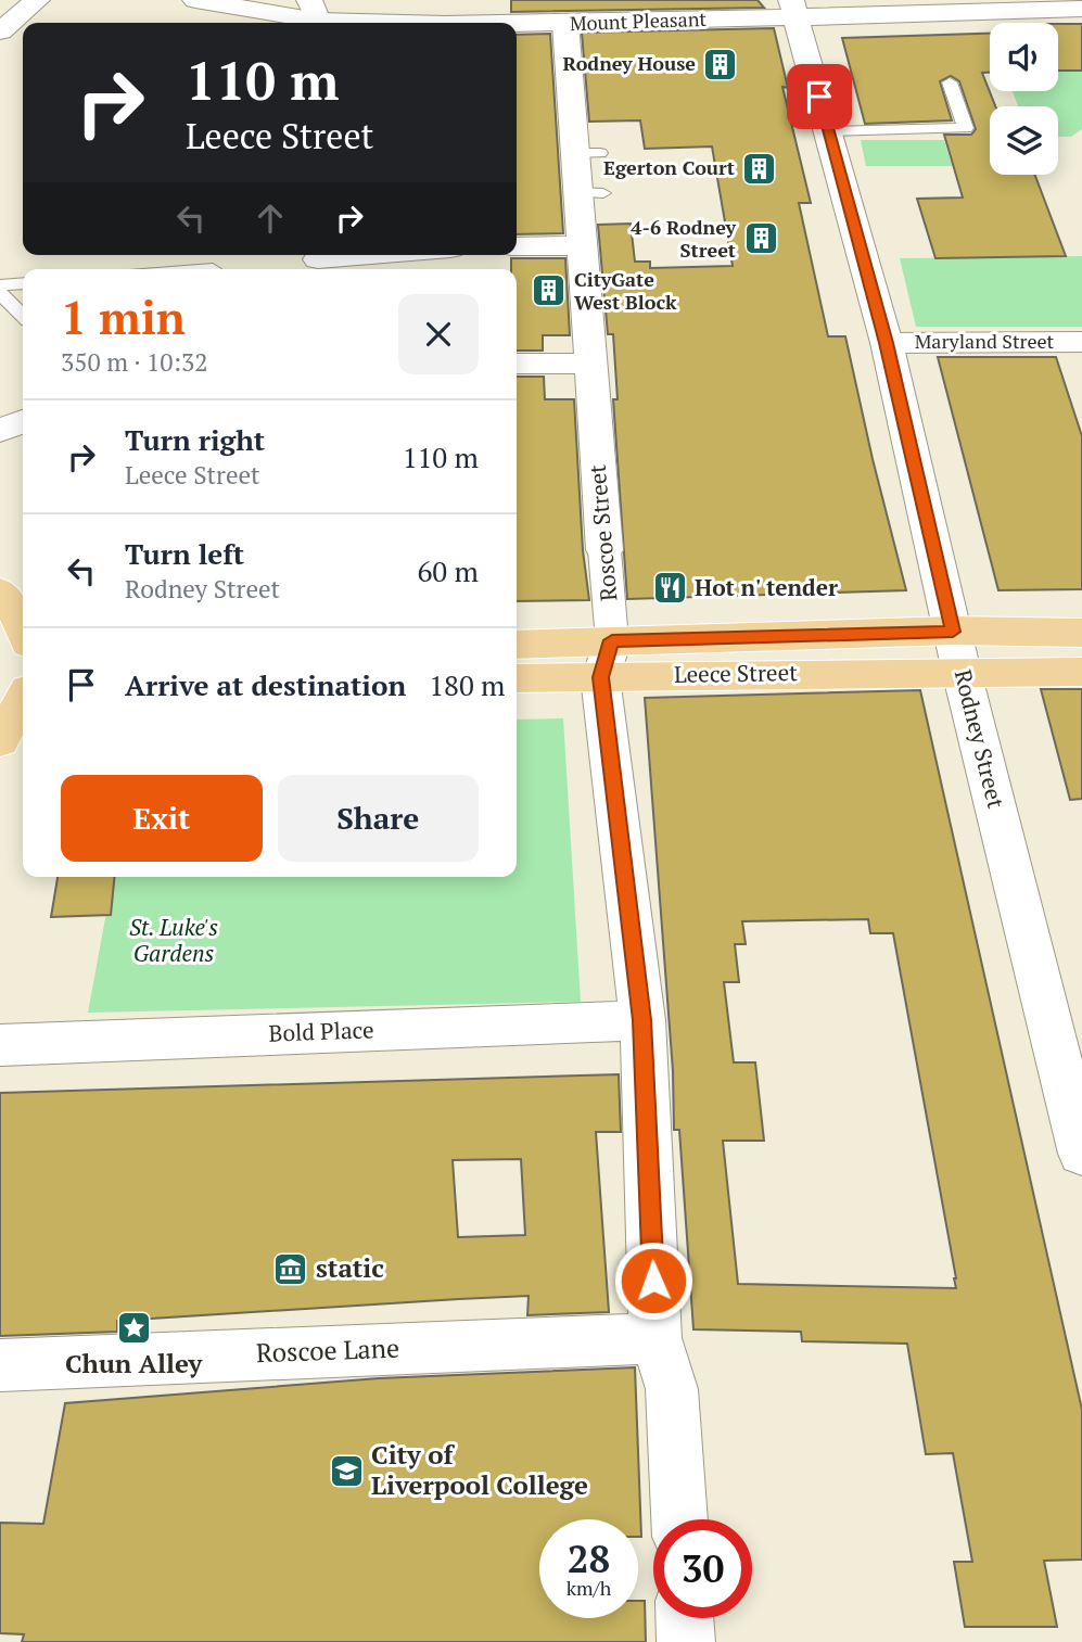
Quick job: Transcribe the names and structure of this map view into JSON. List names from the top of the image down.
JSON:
{
  "streets": {
    "main road": ["Leece Street"],
    "street": [
      "Mount Pleasant",
      "Maryland Street",
      "Roscoe Street",
      "Rodney Street",
      "Bold Place",
      "Roscoe Lane"
    ]
  },
  "crossings": [
    ["Mount Pleasant", "Roscoe Street"],
    ["Mount Pleasant", "Rodney Street"],
    ["Maryland Street", "Rodney Street"],
    ["Roscoe Street", "Leece Street"],
    ["Roscoe Street", "Bold Place"],
    ["Roscoe Street", "Roscoe Lane"],
    ["Leece Street", "Rodney Street"]
  ],
  "parks": ["St. Luke's Gardens"],
  "places": {
    "building": [
      "Rodney House",
      "Egerton Court",
      "4-6 Rodney Street",
      "CityGate West Block"
    ],
    "restaurant": ["Hot n' tender"],
    "museum": ["static"],
    "place": ["Chun Alley"],
    "school or university": ["City of Liverpool College"]
  },
  "page": {
    "turn": ["110 m", "Leece Street"],
    "heading": ["1 min", "350 m · 10:32"],
    "list": [
      {
        "name": "Turn right",
        "note": "Leece Street",
        "value": "110 m"
      },
      {
        "name": "Turn left",
        "note": "Rodney Street",
        "value": "60 m"
      },
      {
        "name": "Arrive at destination",
        "value": "180 m"
      }
    ],
    "buttons": ["Exit", "Share"],
    "speed": "28 km/h",
    "limit": "30"
  }
}
